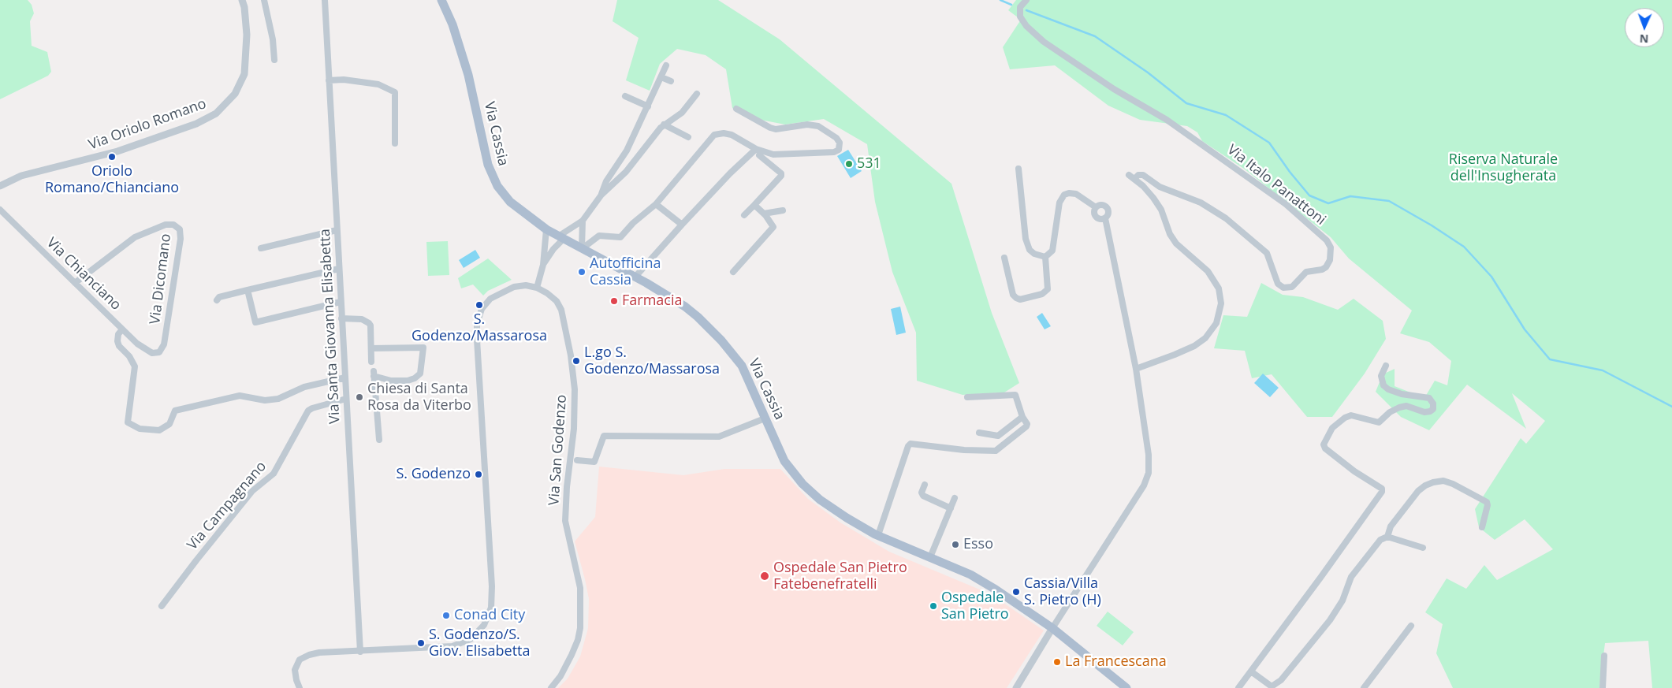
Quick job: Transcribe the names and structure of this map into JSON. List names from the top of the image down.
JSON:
{
  "streets": {
    "main road": ["Via Cassia"],
    "street": [
      "Via Oriolo Romano",
      "Via Italo Panattoni",
      "Via Chianciano",
      "Via Dicomano",
      "Via Santa Giovanna Elisabetta",
      "Via San Godenzo",
      "Via Campagnano"
    ]
  },
  "crossings": [
    ["Via Chianciano", "Via Dicomano"],
    ["Via Santa Giovanna Elisabetta", "Via San Godenzo"],
    ["Via Santa Giovanna Elisabetta", "Via Campagnano"]
  ],
  "parks": ["Riserva Naturale dell'Insugherata"],
  "places": [
    "Oriolo Romano/Chianciano",
    "531",
    "Autofficina Cassia",
    "Farmacia",
    "S. Godenzo/Massarosa",
    "L.go S. Godenzo/Massarosa",
    "Chiesa di Santa Rosa da Viterbo",
    "S. Godenzo",
    "Esso",
    "Ospedale San Pietro Fatebenefratelli",
    "Cassia/Villa S. Pietro (H)",
    "Ospedale San Pietro",
    "Conad City",
    "S. Godenzo/S. Giov. Elisabetta",
    "La Francescana"
  ],
  "north": "bottom"
}
